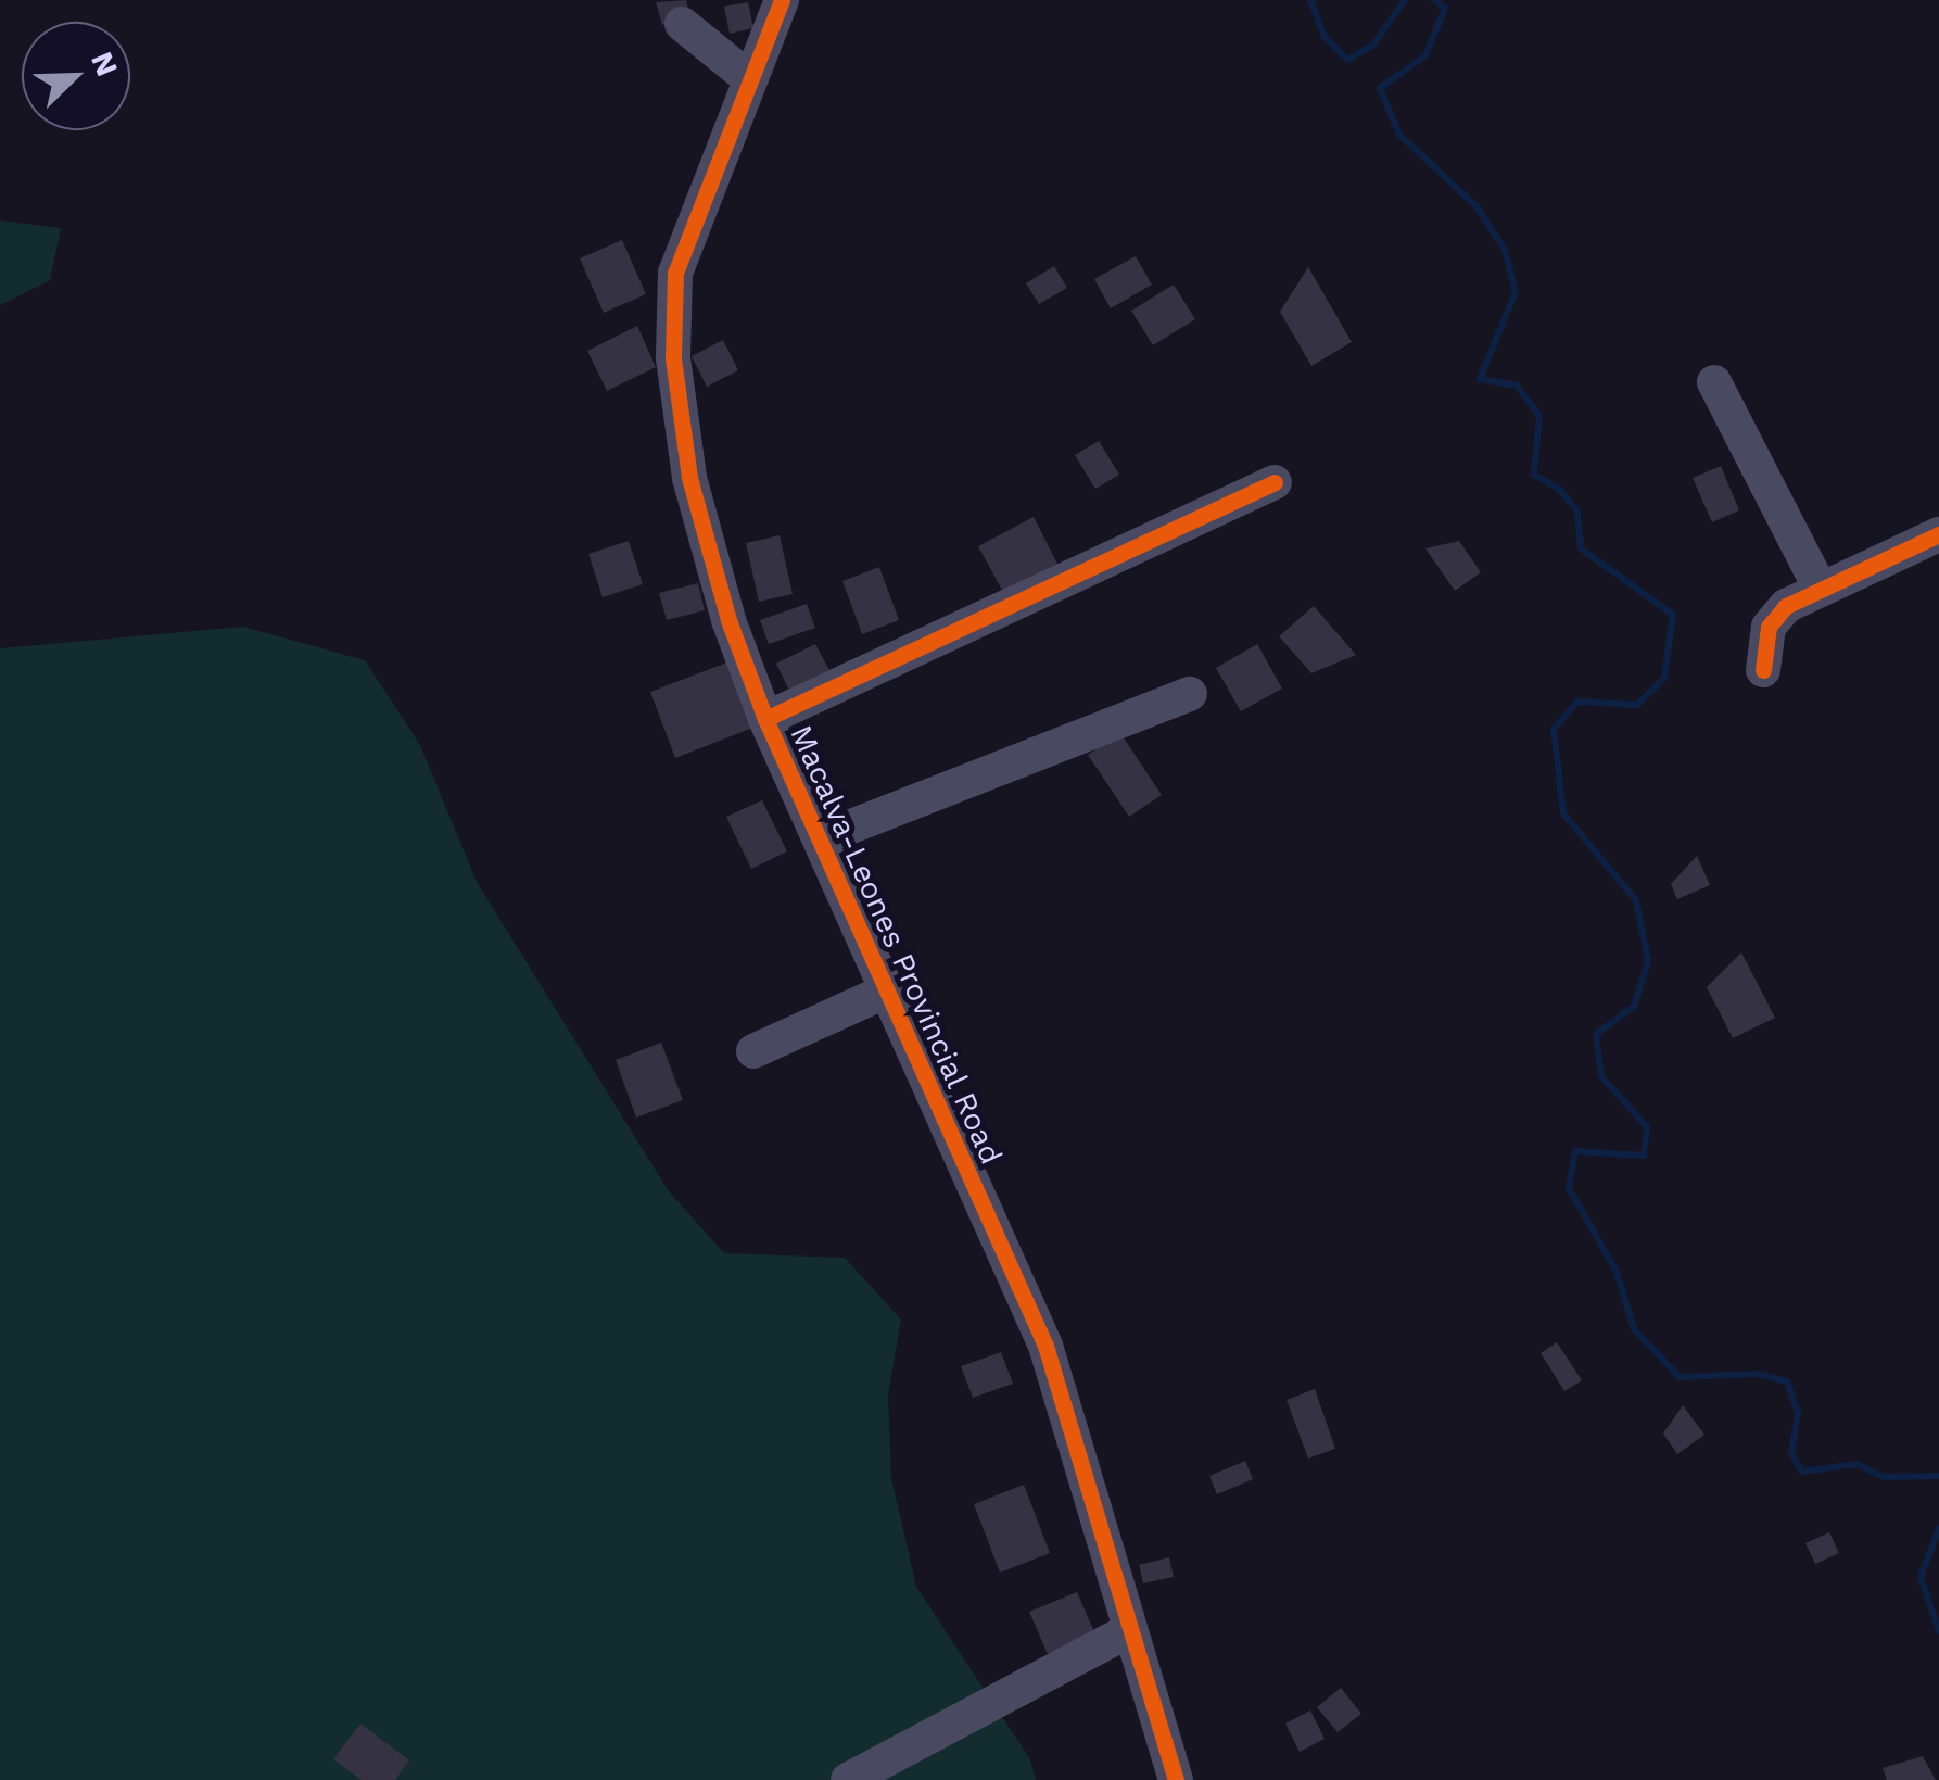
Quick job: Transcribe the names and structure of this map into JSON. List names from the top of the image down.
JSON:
{
  "streets": {
    "street": ["Macalva-Leones Provincial Road"]
  },
  "north": "top right"
}
